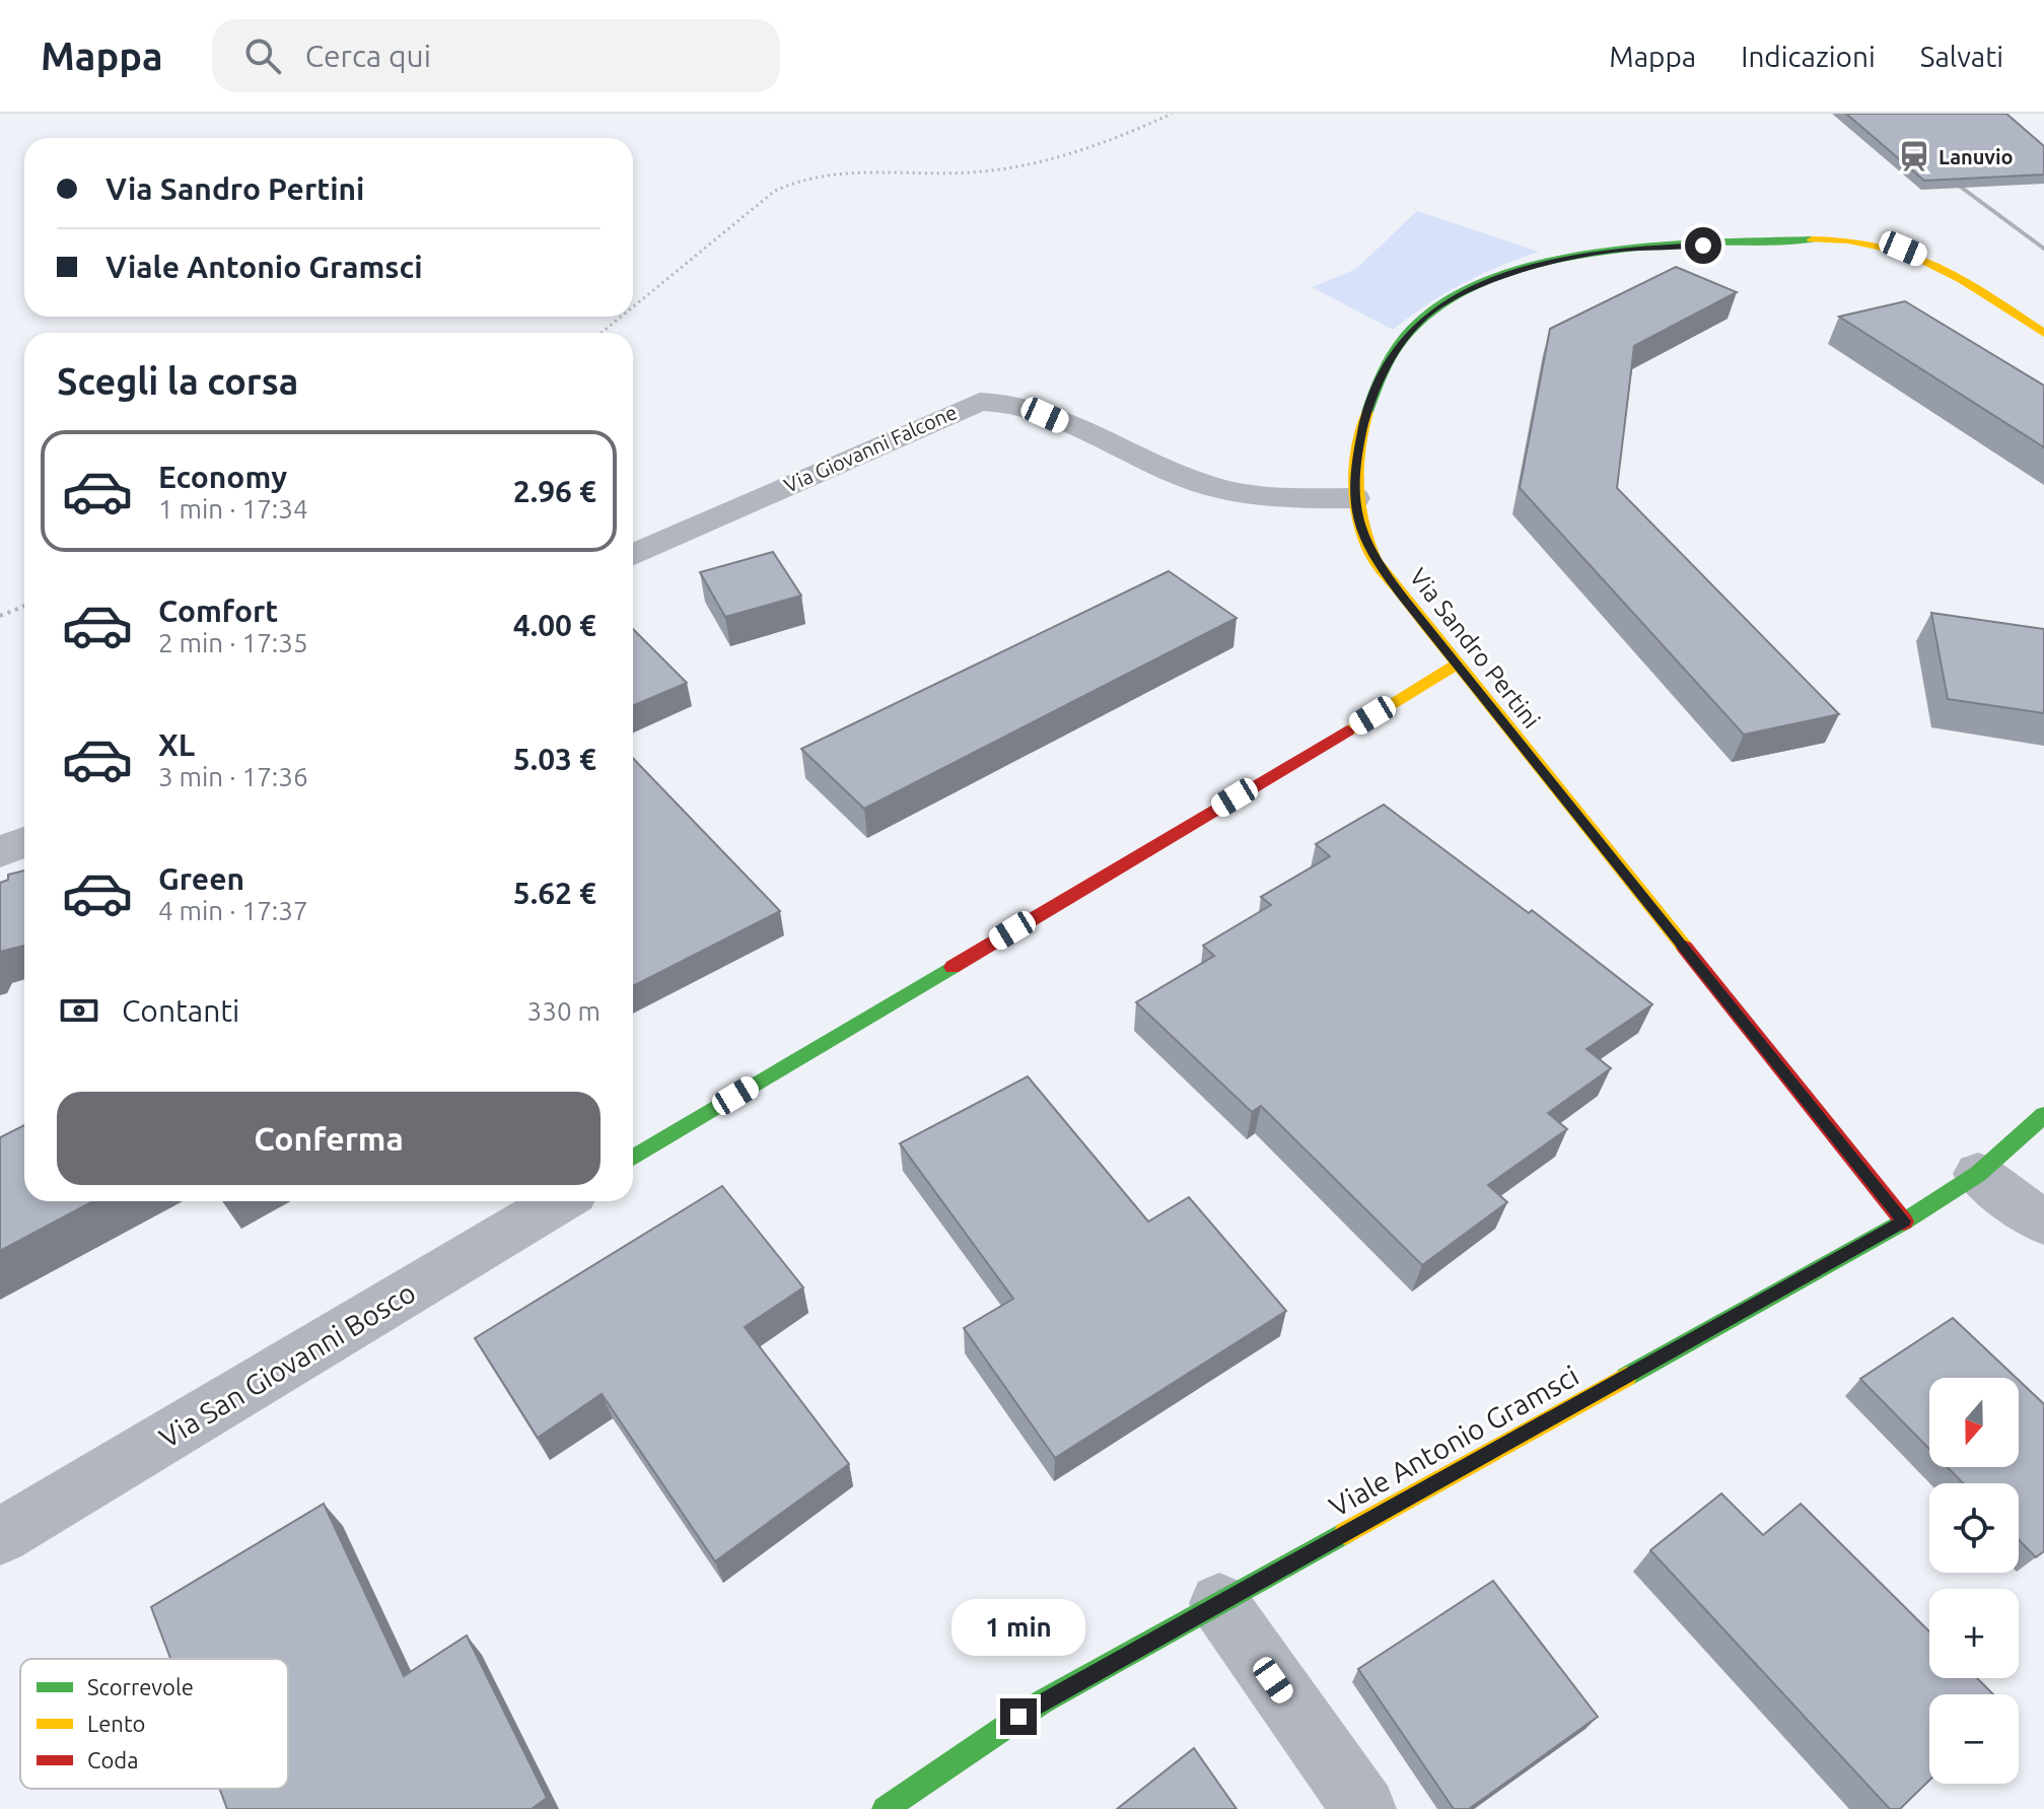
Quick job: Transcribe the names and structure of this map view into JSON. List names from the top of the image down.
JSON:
{
  "streets": {
    "street": [
      "Via Giovanni Falcone",
      "Via Sandro Pertini",
      "Via San Giovanni Bosco",
      "Viale Antonio Gramsci"
    ]
  },
  "crossings": [
    ["Via Giovanni Falcone", "Via Sandro Pertini"],
    ["Via Sandro Pertini", "Viale Antonio Gramsci"]
  ],
  "places": {
    "station": ["Lanuvio"]
  },
  "legend": ["Scorrevole", "Lento", "Coda"],
  "north": "bottom",
  "page": {
    "header": "Mappa",
    "search": "Cerca qui",
    "nav": ["Mappa", "Indicazioni", "Salvati"],
    "banner": ["Via Sandro Pertini", "Viale Antonio Gramsci"],
    "heading": "Scegli la corsa",
    "list": [
      {
        "name": "Economy",
        "note": "1 min · 17:34",
        "value": "2.96 €"
      },
      {
        "name": "Comfort",
        "note": "2 min · 17:35",
        "value": "4.00 €"
      },
      {
        "name": "XL",
        "note": "3 min · 17:36",
        "value": "5.03 €"
      },
      {
        "name": "Green",
        "note": "4 min · 17:37",
        "value": "5.62 €"
      }
    ],
    "pay": ["Contanti", "330 m"],
    "buttons": "Conferma",
    "map_buttons": ["+", "−"],
    "bubble": "1 min"
  }
}
